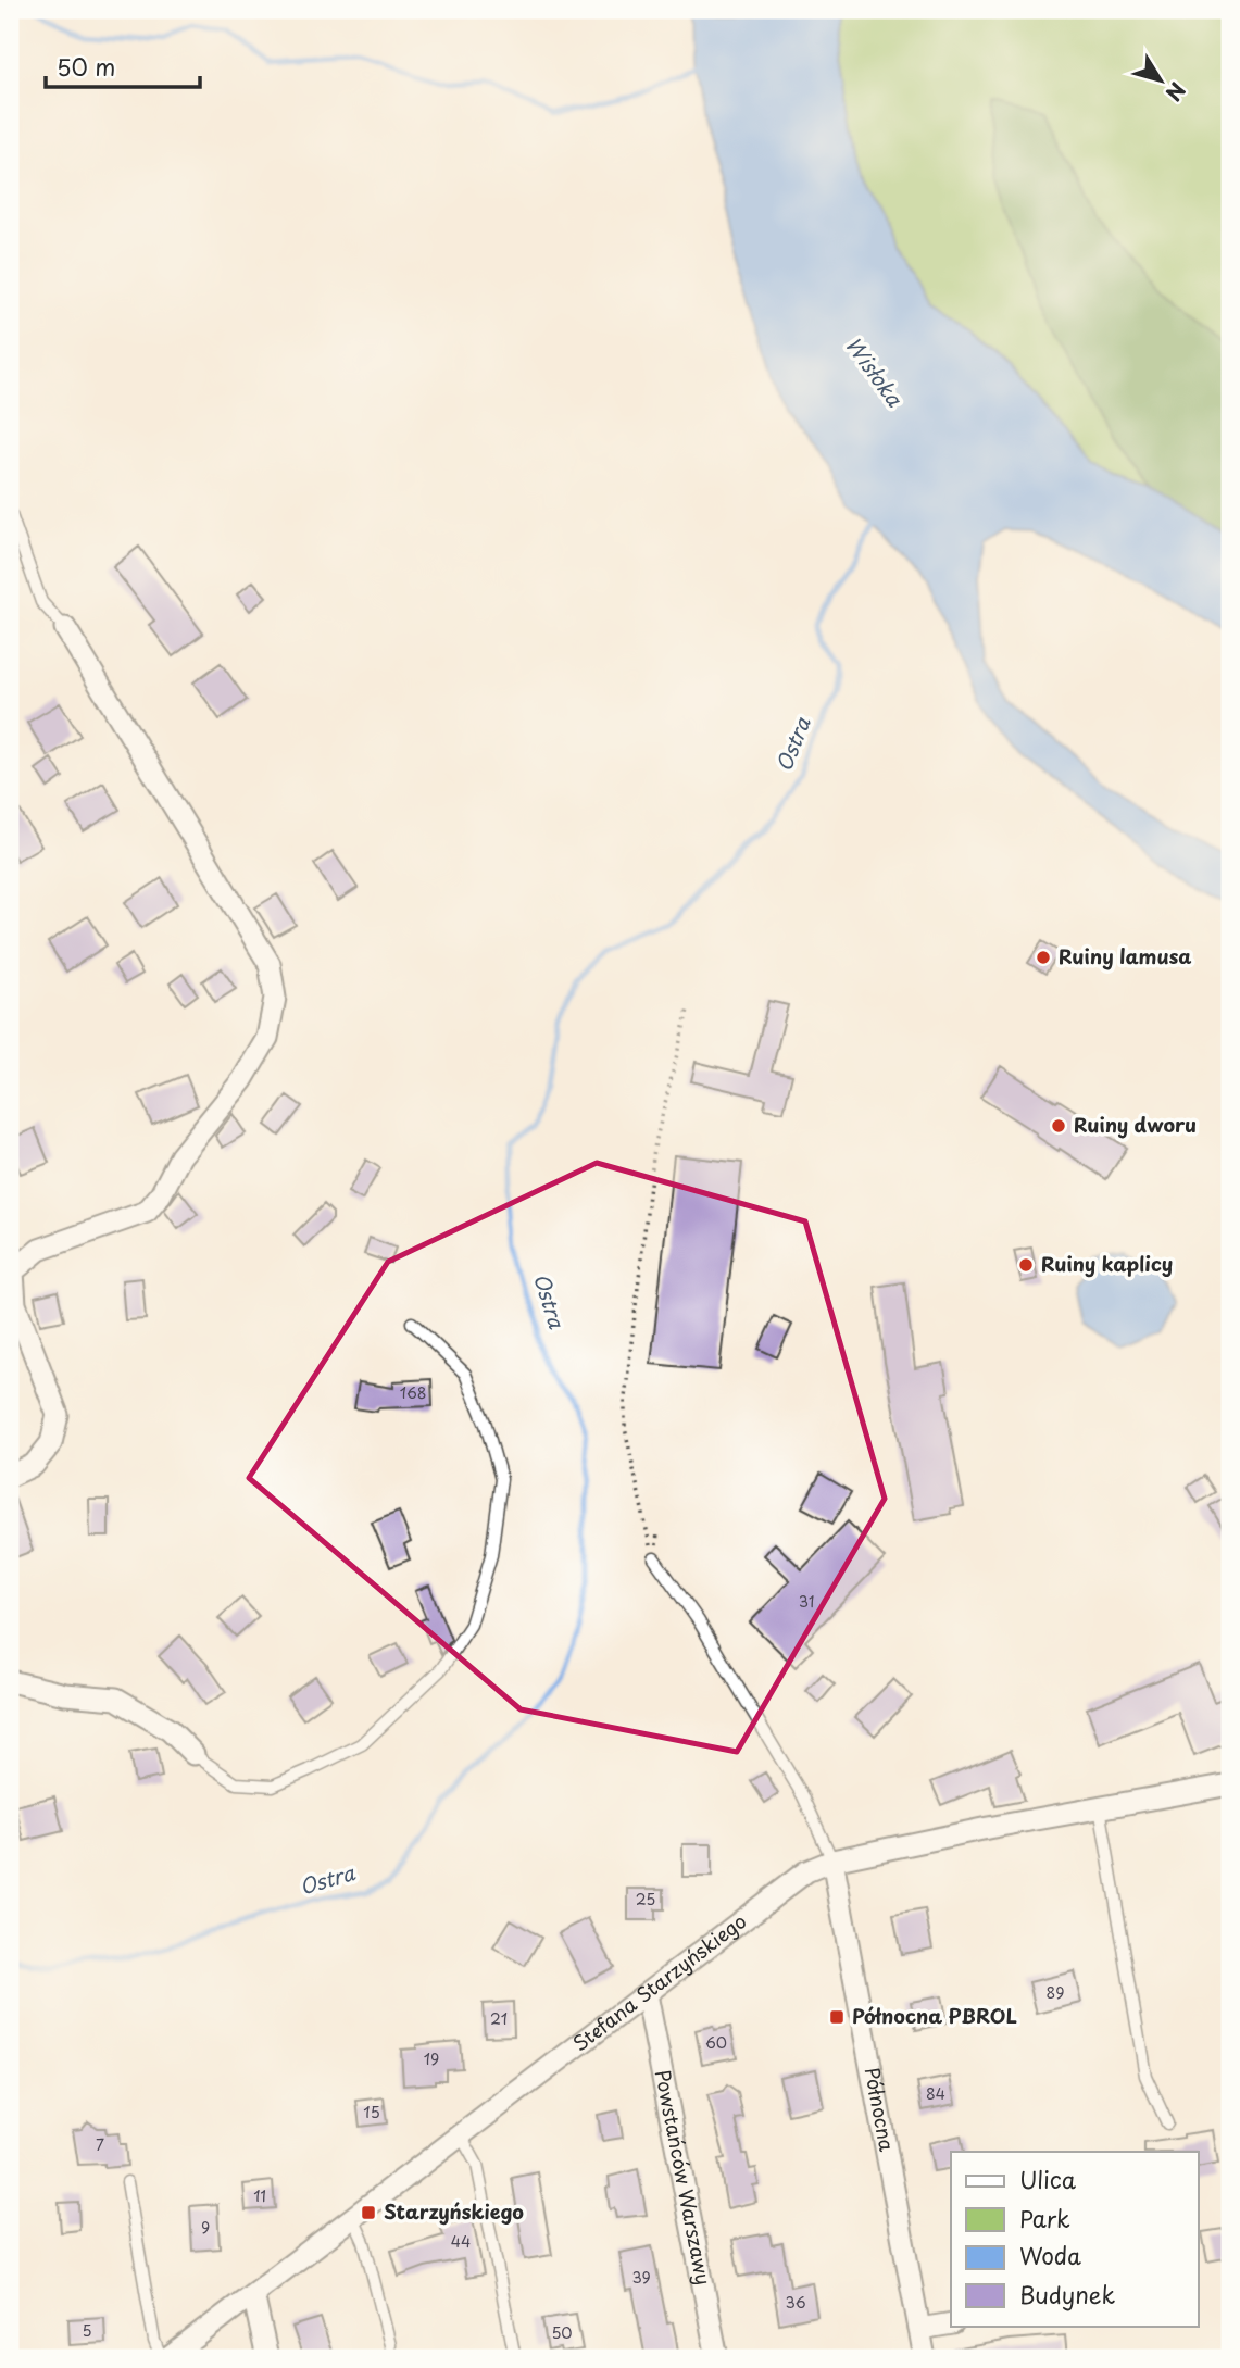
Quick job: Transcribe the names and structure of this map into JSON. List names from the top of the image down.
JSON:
{
  "streets": {
    "street": ["Stefana Starzyńskiego", "Północna", "Powstańców Warszawy"]
  },
  "crossings": [
    ["Stefana Starzyńskiego", "Północna"],
    ["Stefana Starzyńskiego", "Powstańców Warszawy"]
  ],
  "water": ["Wisłoka", "Ostra"],
  "places": {
    "other": ["Ruiny lamusa", "Ruiny dworu", "Ruiny kaplicy"],
    "transit": ["Północna PBROL", "Starzyńskiego"]
  },
  "house_numbers": [
    "168",
    "31",
    "25",
    "89",
    "21",
    "60",
    "19",
    "84",
    "15",
    "7",
    "11",
    "9",
    "44",
    "39",
    "36",
    "5",
    "50"
  ],
  "legend": [
    "Ulica",
    "Park",
    "Woda",
    "Budynek"
  ],
  "scale_bar": "50 m",
  "north": "bottom right"
}
